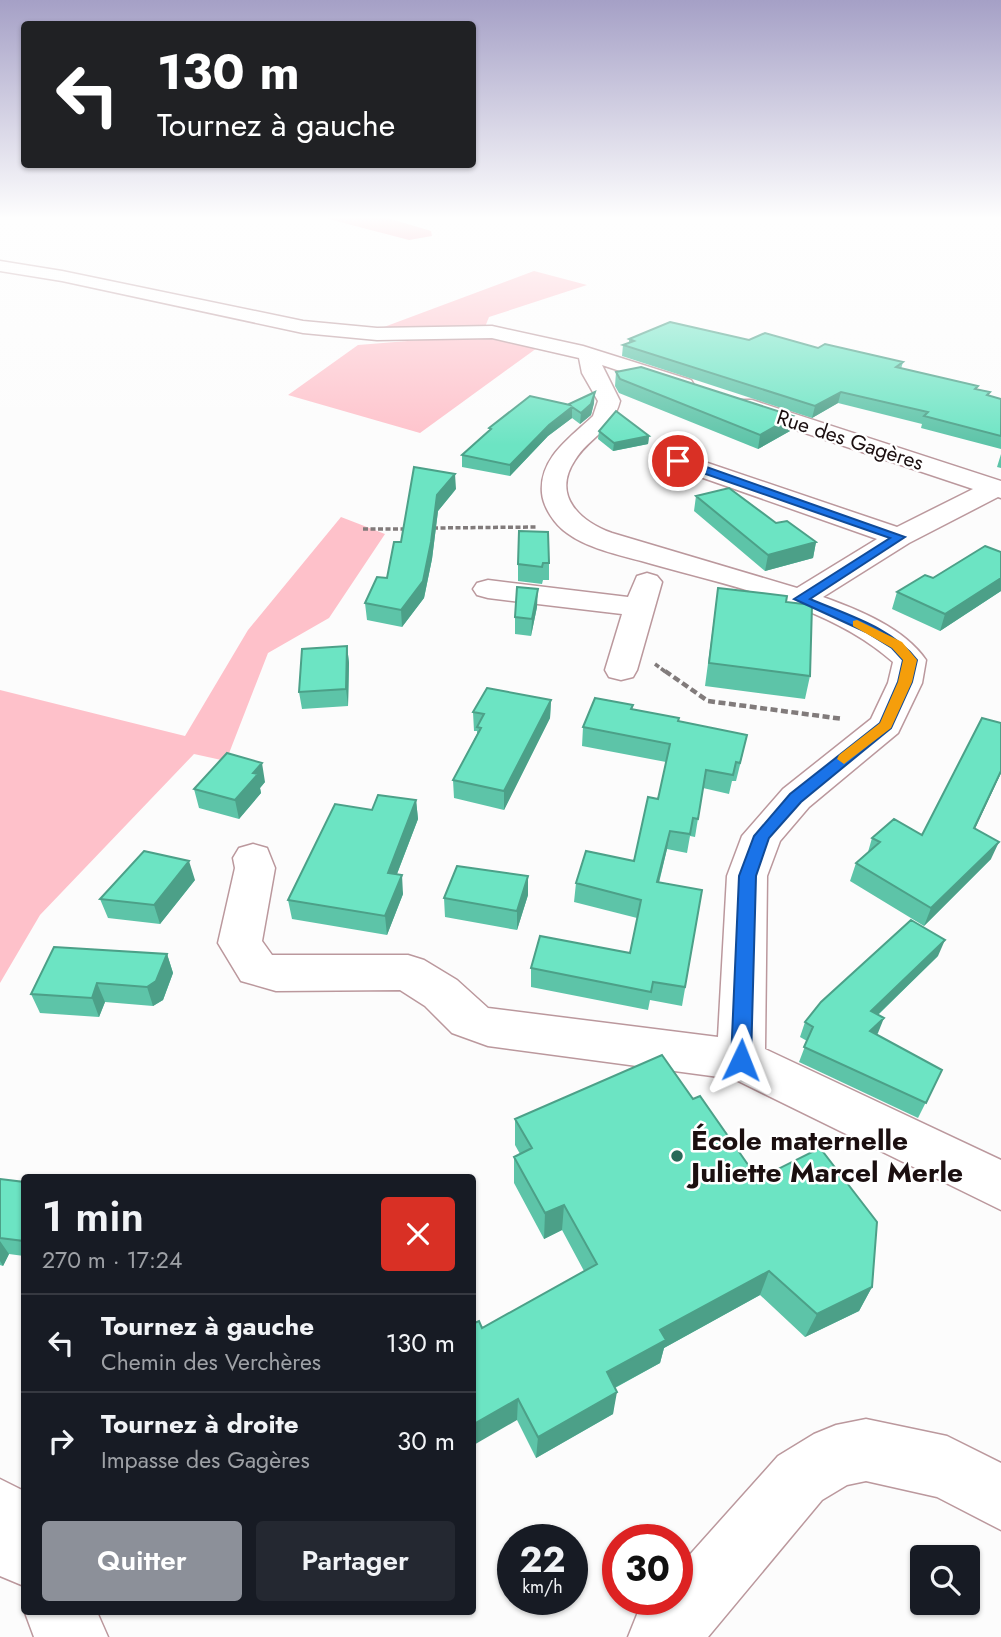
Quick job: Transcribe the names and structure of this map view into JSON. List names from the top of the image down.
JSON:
{
  "streets": {
    "street": ["Rue des Gagères"]
  },
  "places": ["École maternelle Juliette Marcel Merle"],
  "page": {
    "turn": ["130 m", "Tournez à gauche"],
    "heading": ["1 min", "270 m · 17:24"],
    "list": [
      {
        "name": "Tournez à gauche",
        "note": "Chemin des Verchères",
        "value": "130 m"
      },
      {
        "name": "Tournez à droite",
        "note": "Impasse des Gagères",
        "value": "30 m"
      }
    ],
    "buttons": ["Quitter", "Partager"],
    "speed": "22 km/h",
    "limit": "30"
  }
}
